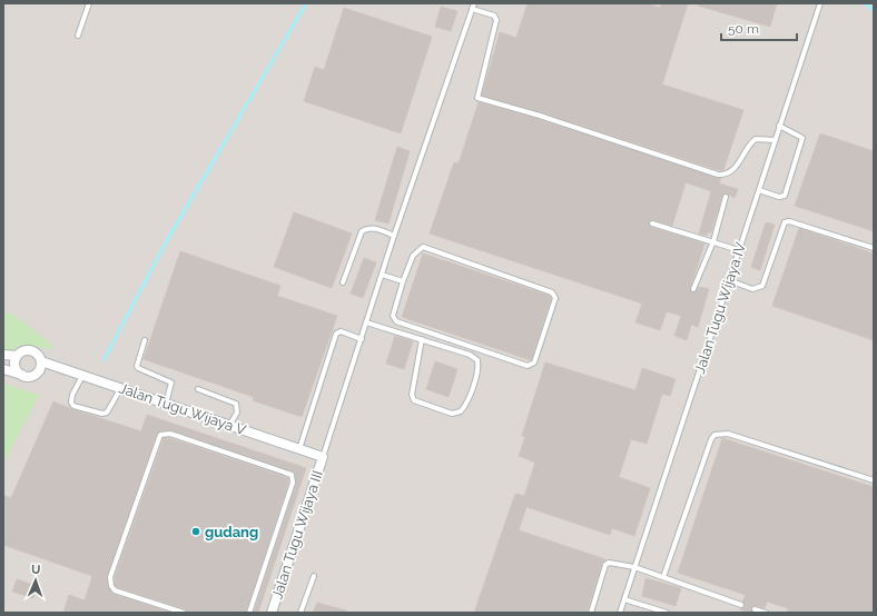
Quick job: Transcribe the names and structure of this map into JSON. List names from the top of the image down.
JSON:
{
  "streets": {
    "street": ["Jalan Tugu Wijaya V", "Jalan Tugu Wijaya III"],
    "lane": ["Jalan Tugu Wijaya IV"]
  },
  "crossings": [
    ["Jalan Tugu Wijaya V", "Jalan Tugu Wijaya III"]
  ],
  "places": ["gudang"],
  "scale_bar": "50 m",
  "north": "top"
}
